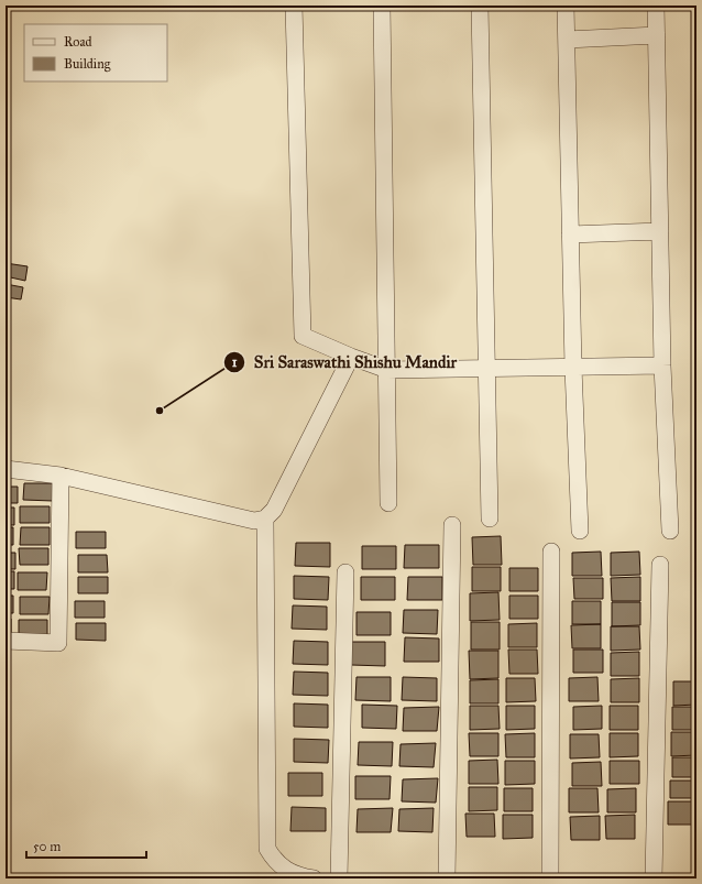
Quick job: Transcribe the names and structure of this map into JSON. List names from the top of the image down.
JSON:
{
  "places": ["Sri Saraswathi Shishu Mandir"],
  "legend": ["Road", "Building"],
  "scale_bar": "50 m"
}
